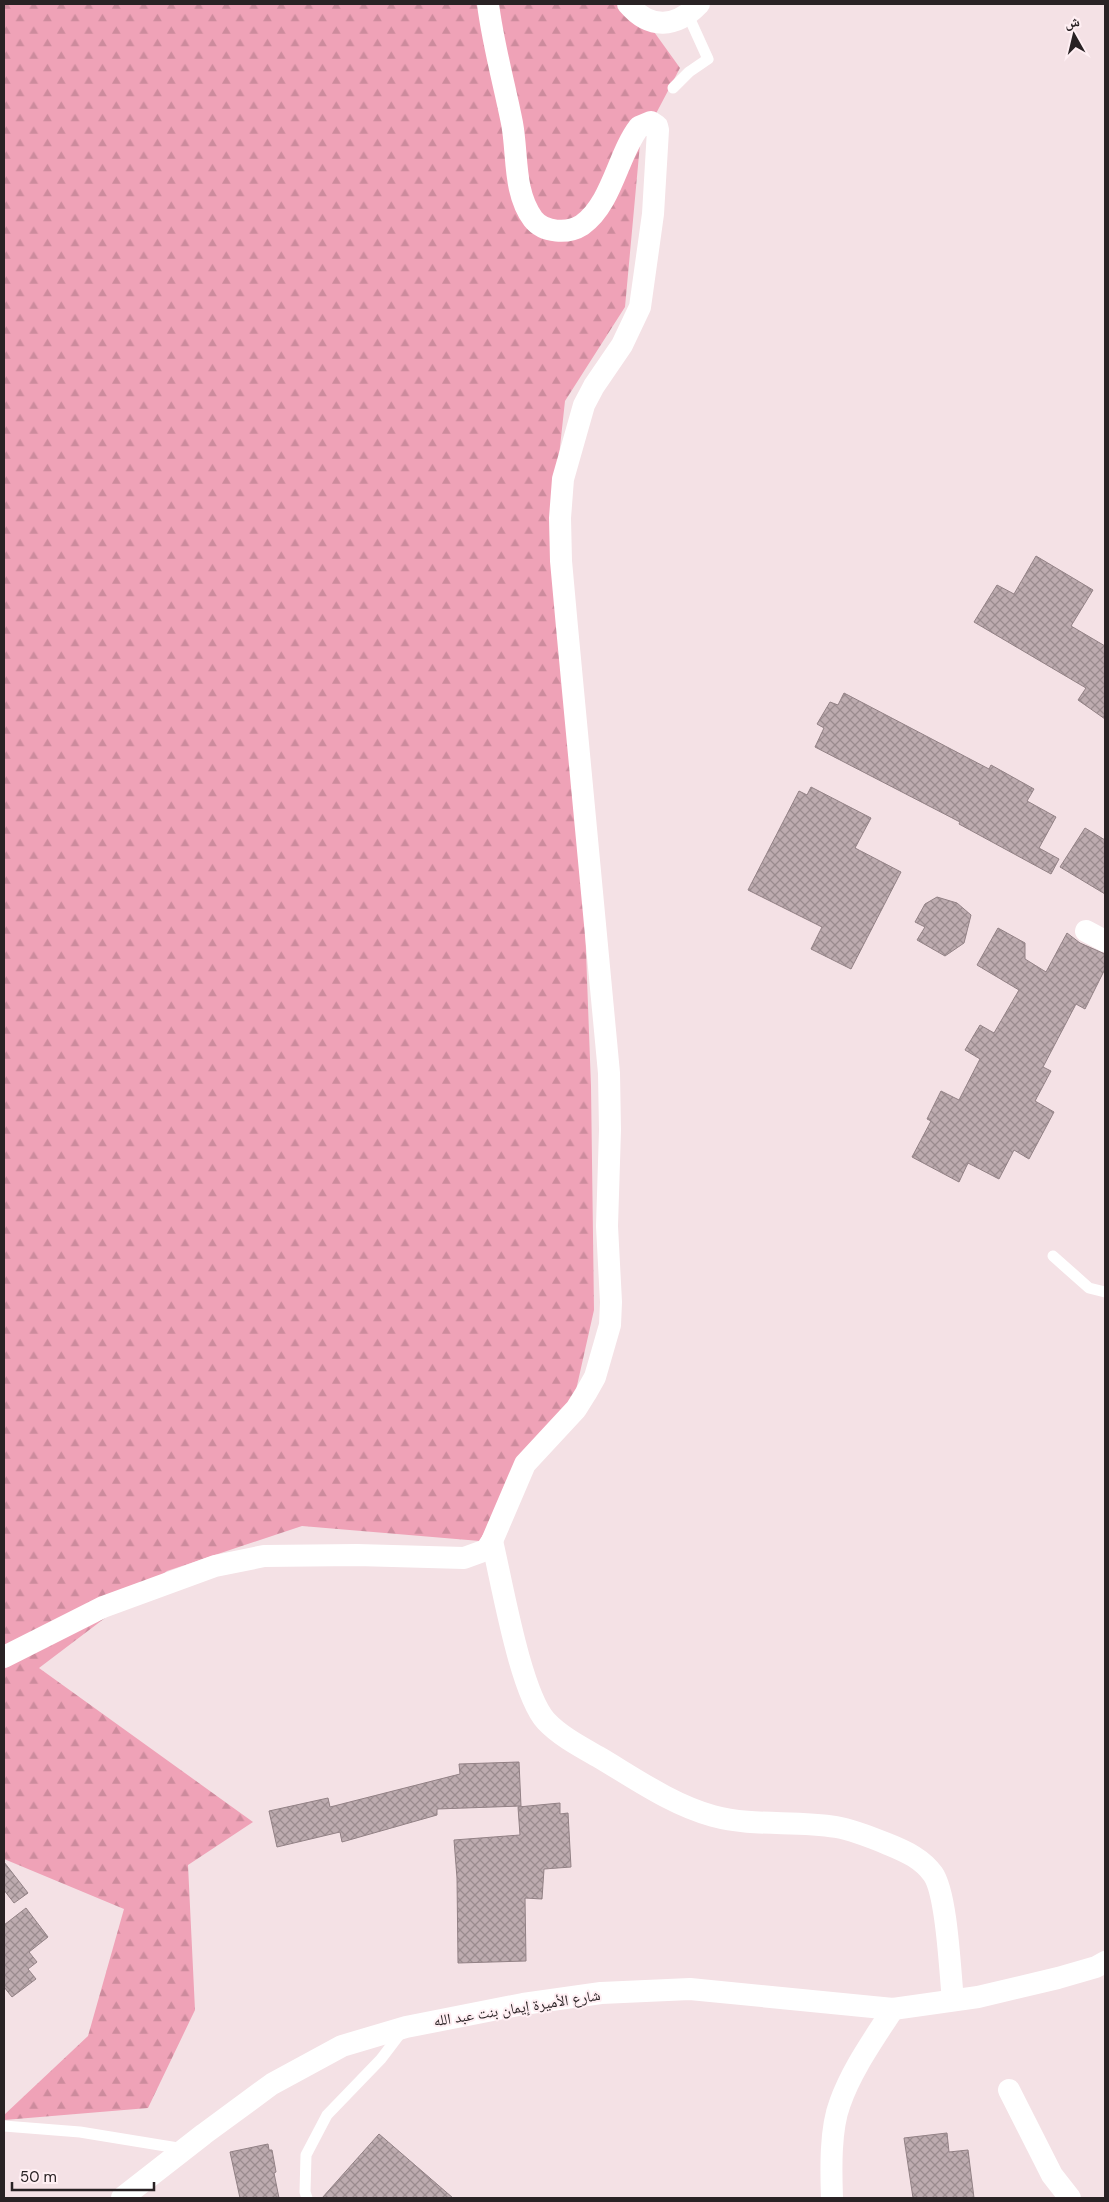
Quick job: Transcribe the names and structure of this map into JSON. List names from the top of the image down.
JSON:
{
  "streets": {
    "street": ["شارع الأميرة إيمان بنت عبد الله"]
  },
  "scale_bar": "50 m",
  "north": "top"
}
